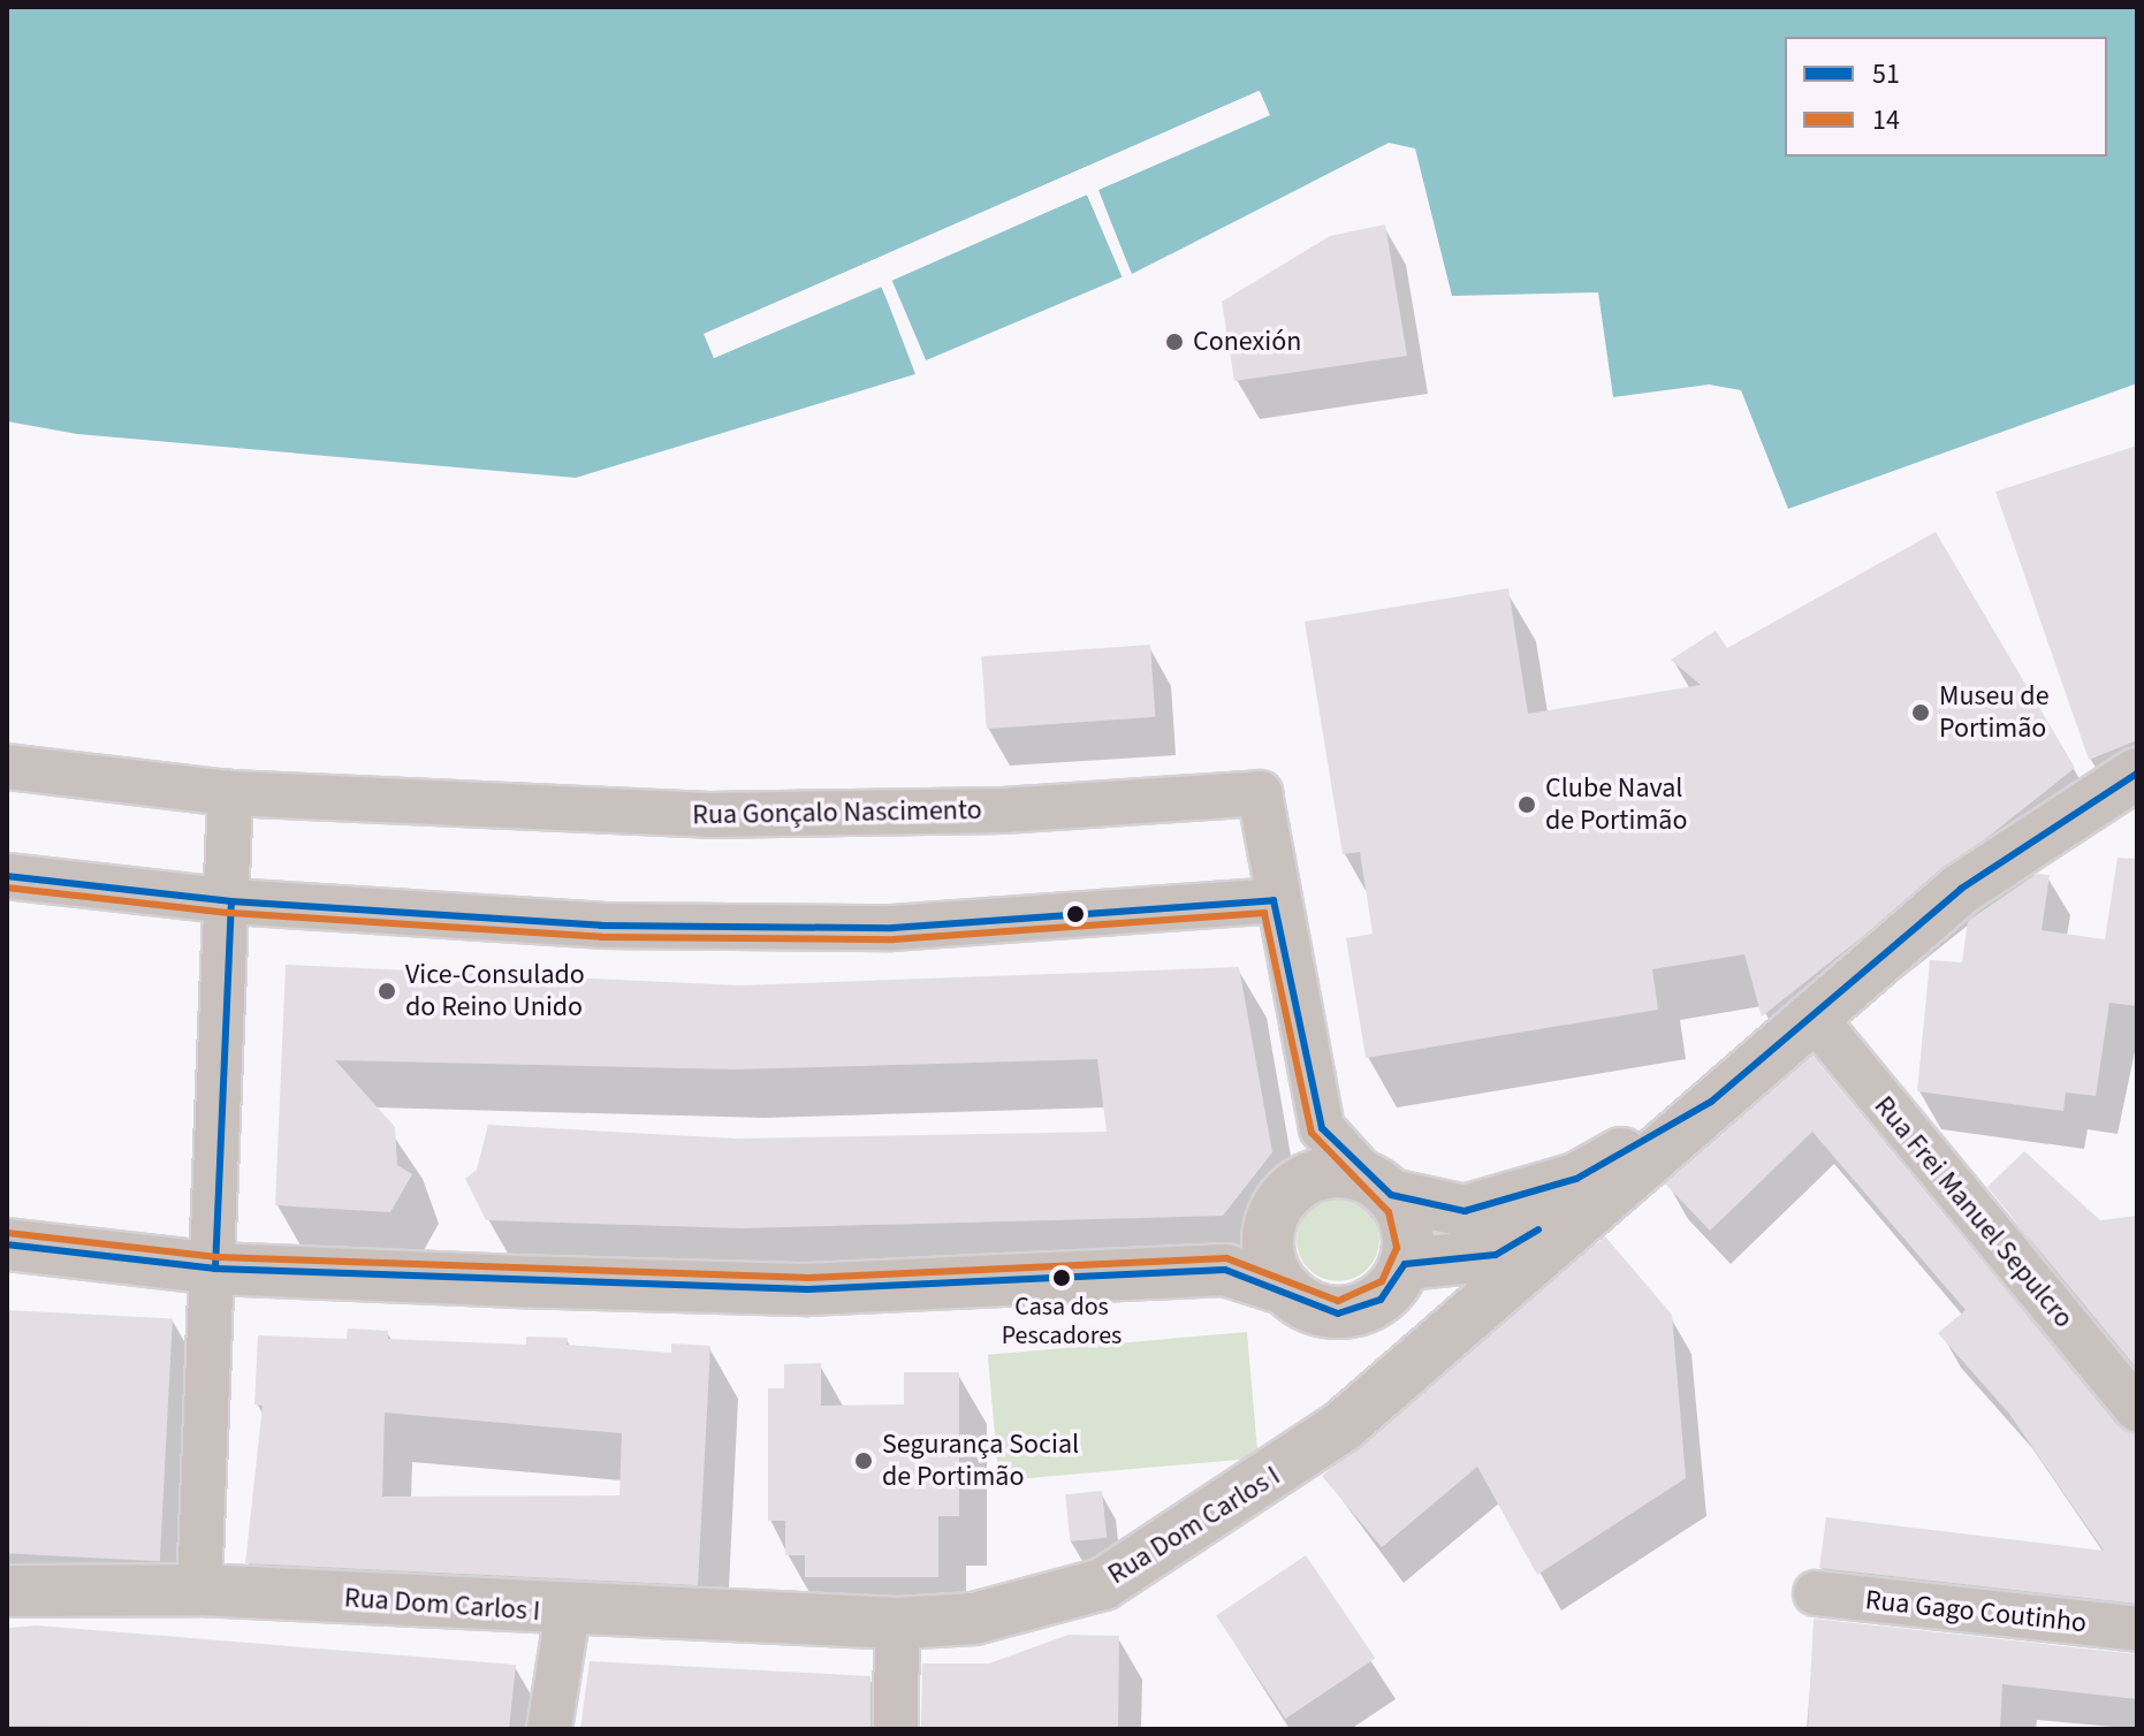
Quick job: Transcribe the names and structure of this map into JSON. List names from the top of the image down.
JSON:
{
  "streets": {
    "street": [
      "Rua Gonçalo Nascimento",
      "Rua Frei Manuel Sepulcro",
      "Rua Dom Carlos I",
      "Rua Gago Coutinho"
    ]
  },
  "crossings": [
    ["Rua Frei Manuel Sepulcro", "Rua Dom Carlos I"]
  ],
  "places": [
    "Conexión",
    "Museu de Portimão",
    "Clube Naval de Portimão",
    "Vice-Consulado do Reino Unido",
    "Casa dos Pescadores",
    "Segurança Social de Portimão"
  ],
  "lines": ["transit line 51", "transit line 14"],
  "legend": ["51", "14"]
}
